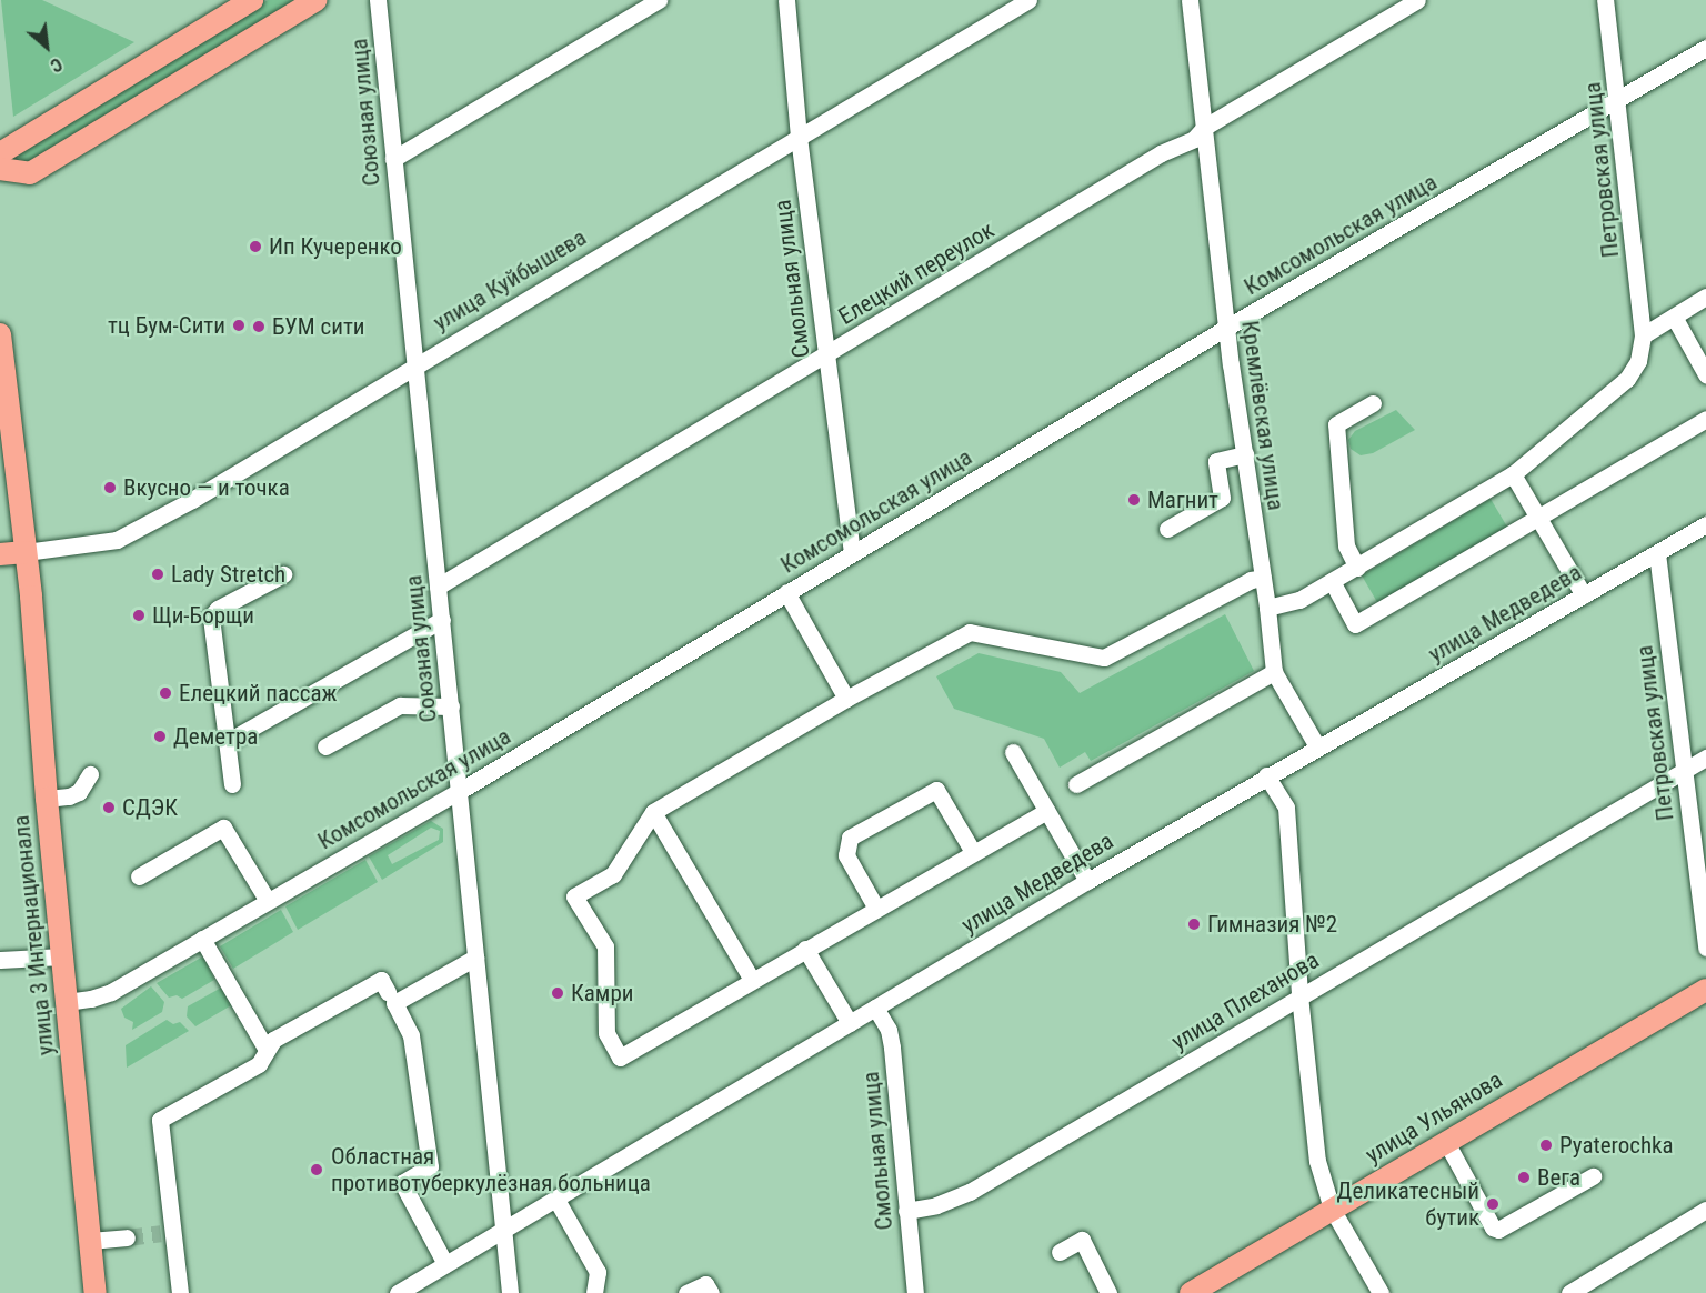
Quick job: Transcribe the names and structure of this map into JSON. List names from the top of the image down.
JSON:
{
  "streets": {
    "main road": ["улица Куйбышева", "улица 3 Интернационала", "улица Ульянова"],
    "street": [
      "Союзная улица",
      "Петровская улица",
      "Комсомольская улица",
      "Елецкий переулок",
      "Смольная улица",
      "Кремлёвская улица",
      "улица Медведева",
      "улица Плеханова"
    ]
  },
  "crossings": [
    ["Союзная улица", "Комсомольская улица"],
    ["Союзная улица", "Елецкий переулок"],
    ["Союзная улица", "улица Куйбышева"],
    ["Союзная улица", "улица Медведева"],
    ["Петровская улица", "Комсомольская улица"],
    ["Петровская улица", "улица Медведева"],
    ["Петровская улица", "улица Плеханова"],
    ["Комсомольская улица", "Смольная улица"],
    ["Комсомольская улица", "Кремлёвская улица"],
    ["Комсомольская улица", "улица 3 Интернационала"],
    ["Елецкий переулок", "Смольная улица"],
    ["Елецкий переулок", "Кремлёвская улица"],
    ["Смольная улица", "улица Куйбышева"],
    ["Смольная улица", "улица Медведева"],
    ["Смольная улица", "улица Плеханова"],
    ["улица Куйбышева", "улица 3 Интернационала"],
    ["Кремлёвская улица", "улица Медведева"]
  ],
  "places": [
    "Ип Кучеренко",
    "тц Бум-Сити",
    "БУМ сити",
    "Вкусно — и точка",
    "Магнит",
    "Lady Stretch",
    "Щи-Борщи",
    "Елецкий пассаж",
    "Деметра",
    "СДЭК",
    "Гимназия №2",
    "Камри",
    "Pyaterochka",
    "Областная противотуберкулёзная больница",
    "Вега",
    "Деликатесный бутик"
  ],
  "north": "bottom right"
}
